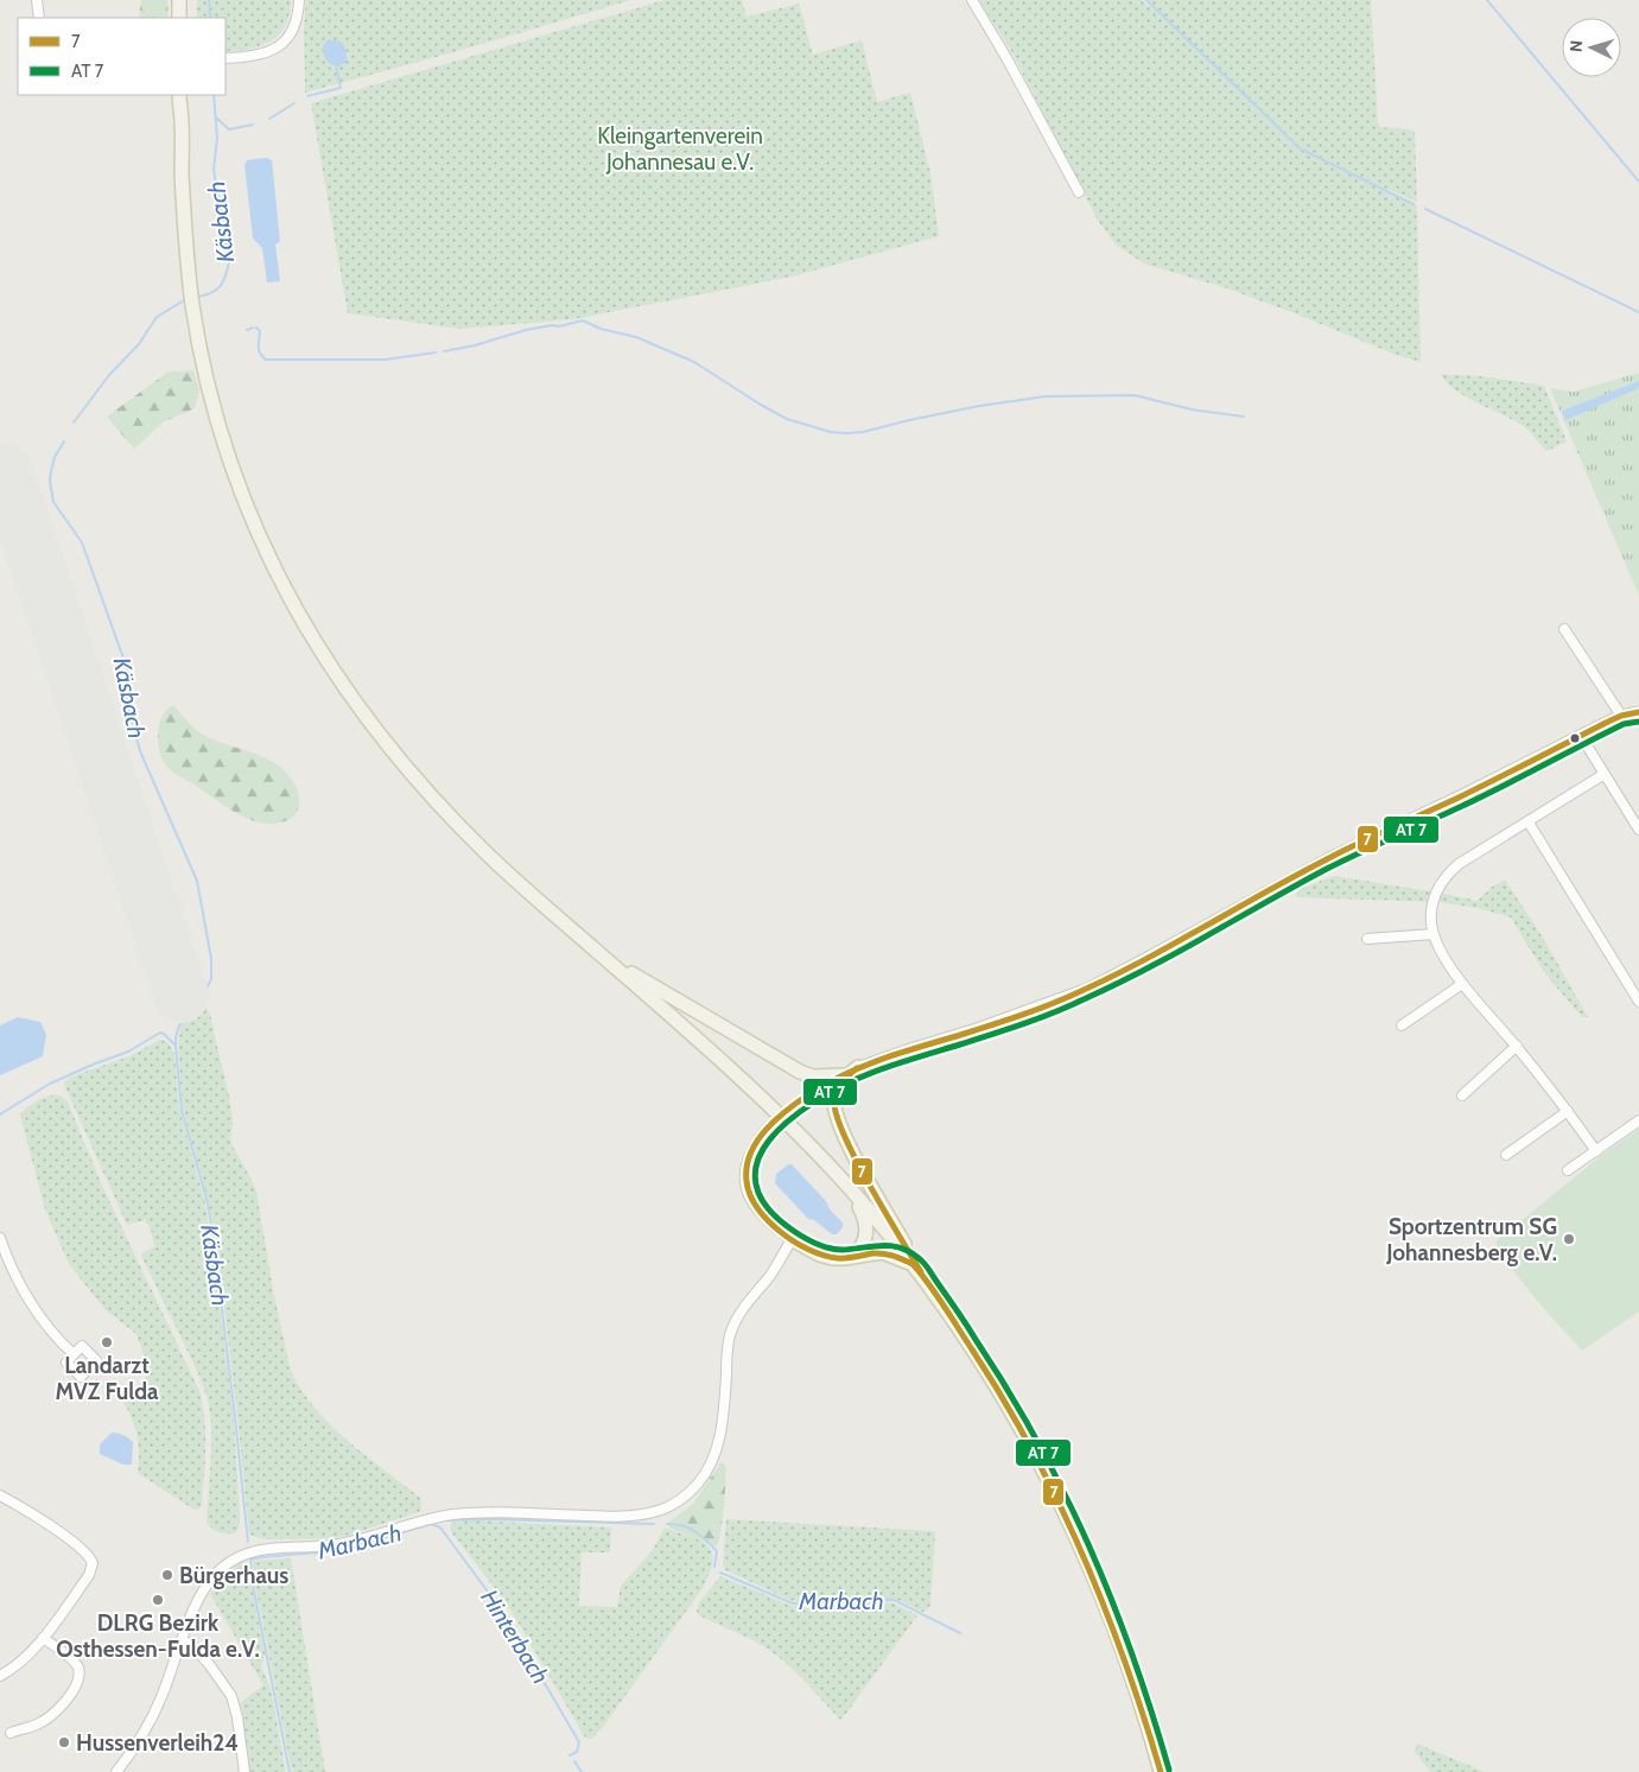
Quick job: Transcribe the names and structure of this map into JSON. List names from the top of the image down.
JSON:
{
  "water": ["Käsbach", "Marbach", "Hinterbach"],
  "parks": ["Kleingartenverein Johannesau e.V."],
  "places": [
    "Sportzentrum SG Johannesberg e.V.",
    "Landarzt MVZ Fulda",
    "Bürgerhaus",
    "DLRG Bezirk Osthessen-Fulda e.V.",
    "Hussenverleih24"
  ],
  "lines": ["transit line 7"],
  "legend": ["7", "AT 7"],
  "north": "left"
}
